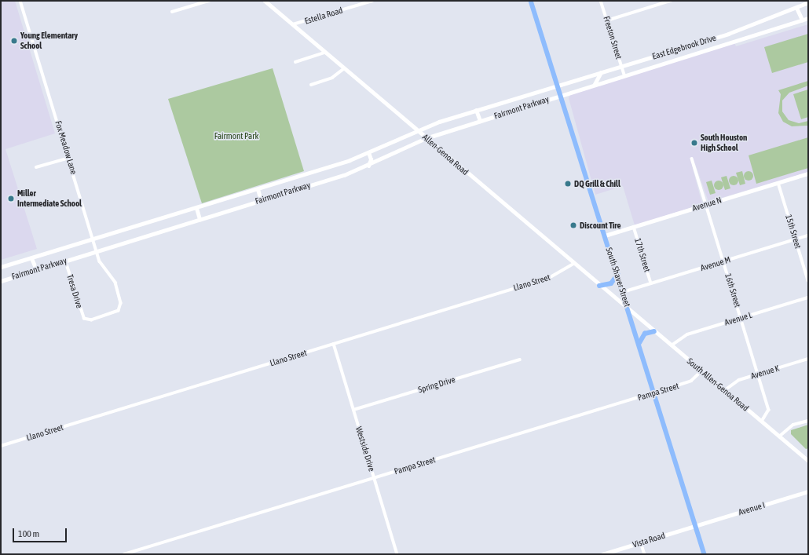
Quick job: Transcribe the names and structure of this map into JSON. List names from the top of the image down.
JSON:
{
  "streets": {
    "main road": [
      "East Edgebrook Drive",
      "Fairmont Parkway",
      "Allen-Genoa Road",
      "Avenue N",
      "South Shaver Street",
      "South Allen-Genoa Road",
      "Avenue I",
      "Vista Road"
    ],
    "street": [
      "Estella Road",
      "Freeton Street",
      "Fox Meadow Lane",
      "15th Street",
      "17th Street",
      "Avenue M",
      "Llano Street",
      "16th Street",
      "Tresa Drive",
      "Avenue L",
      "Avenue K",
      "Spring Drive",
      "Pampa Street",
      "Westside Drive"
    ]
  },
  "crossings": [
    ["Estella Road", "Allen-Genoa Road"],
    ["Freeton Street", "East Edgebrook Drive"],
    ["East Edgebrook Drive", "Fairmont Parkway"],
    ["East Edgebrook Drive", "South Shaver Street"],
    ["Fairmont Parkway", "Fox Meadow Lane"],
    ["Fairmont Parkway", "Allen-Genoa Road"],
    ["Fairmont Parkway", "South Shaver Street"],
    ["Fairmont Parkway", "Tresa Drive"],
    ["Fox Meadow Lane", "Tresa Drive"],
    ["Allen-Genoa Road", "South Shaver Street"],
    ["Allen-Genoa Road", "Llano Street"],
    ["Allen-Genoa Road", "South Allen-Genoa Road"],
    ["Avenue N", "15th Street"],
    ["Avenue N", "17th Street"],
    ["Avenue N", "South Shaver Street"],
    ["Avenue N", "16th Street"],
    ["15th Street", "Avenue M"],
    ["17th Street", "Avenue M"],
    ["Avenue M", "South Shaver Street"],
    ["Avenue M", "16th Street"],
    ["South Shaver Street", "South Allen-Genoa Road"],
    ["South Shaver Street", "Pampa Street"],
    ["South Shaver Street", "Avenue I"],
    ["South Shaver Street", "Vista Road"],
    ["Llano Street", "Westside Drive"],
    ["16th Street", "Avenue L"],
    ["16th Street", "Avenue K"],
    ["16th Street", "South Allen-Genoa Road"],
    ["Avenue L", "South Allen-Genoa Road"],
    ["Avenue K", "South Allen-Genoa Road"],
    ["Spring Drive", "Westside Drive"],
    ["South Allen-Genoa Road", "Pampa Street"],
    ["Pampa Street", "Westside Drive"],
    ["Avenue I", "Vista Road"]
  ],
  "parks": ["Fairmont Park"],
  "places": [
    "Young Elementary School",
    "South Houston High School",
    "DQ Grill & Chill",
    "Miller Intermediate School",
    "Discount Tire"
  ],
  "scale_bar": "100 m"
}
